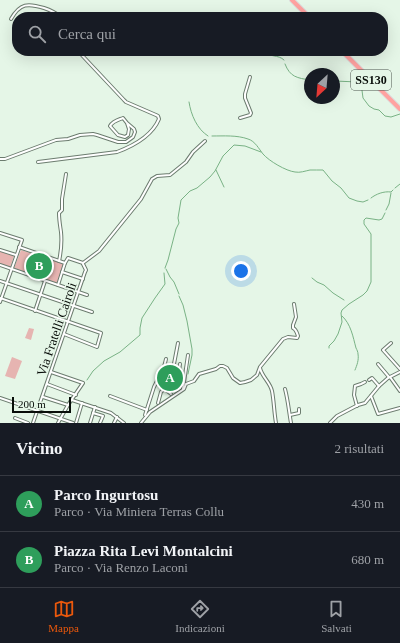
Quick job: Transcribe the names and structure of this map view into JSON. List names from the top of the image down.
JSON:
{
  "streets": {
    "highway": ["SS130"],
    "street": ["Via Fratelli Cairoli"]
  },
  "scale_bar": "200 m",
  "north": "bottom left",
  "page": {
    "search": "Cerca qui",
    "pins": ["B", "A"],
    "scale": "200 m",
    "heading": ["Vicino", "2 risultati"],
    "list": [
      {
        "mark": "A",
        "name": "Parco Ingurtosu",
        "note": "Parco · Via Miniera Terras Collu",
        "value": "430 m"
      },
      {
        "mark": "B",
        "name": "Piazza Rita Levi Montalcini",
        "note": "Parco · Via Renzo Laconi",
        "value": "680 m"
      }
    ],
    "nav": ["Mappa", "Indicazioni", "Salvati"]
  }
}
